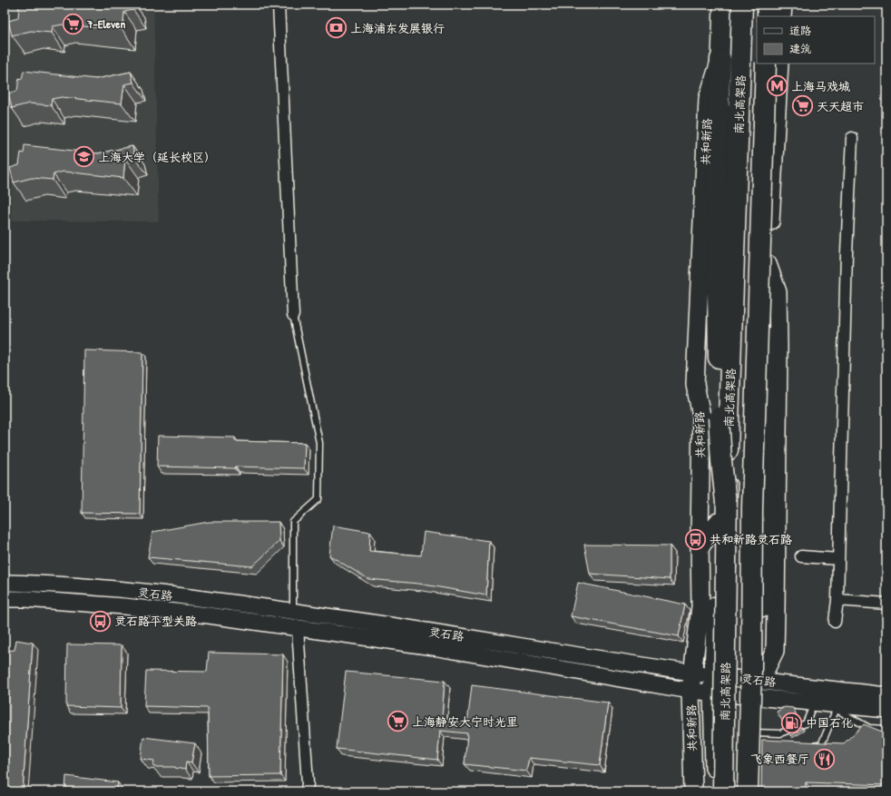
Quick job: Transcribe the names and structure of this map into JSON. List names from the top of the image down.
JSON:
{
  "streets": {
    "highway": ["南北高架路"],
    "main road": ["共和新路", "灵石路"]
  },
  "crossings": [
    ["共和新路", "灵石路"]
  ],
  "places": {
    "supermarket": ["7-Eleven", "天天超市", "上海静安大宁时光里"],
    "bank": ["上海浦东发展银行"],
    "metro station": ["上海马戏城"],
    "school or university": ["上海大学（延长校区）"],
    "bus stop": ["共和新路灵石路", "灵石路平型关路"],
    "fuel station": ["中国石化"],
    "restaurant": ["飞象西餐厅"]
  },
  "legend": ["道路", "建筑"]
}
